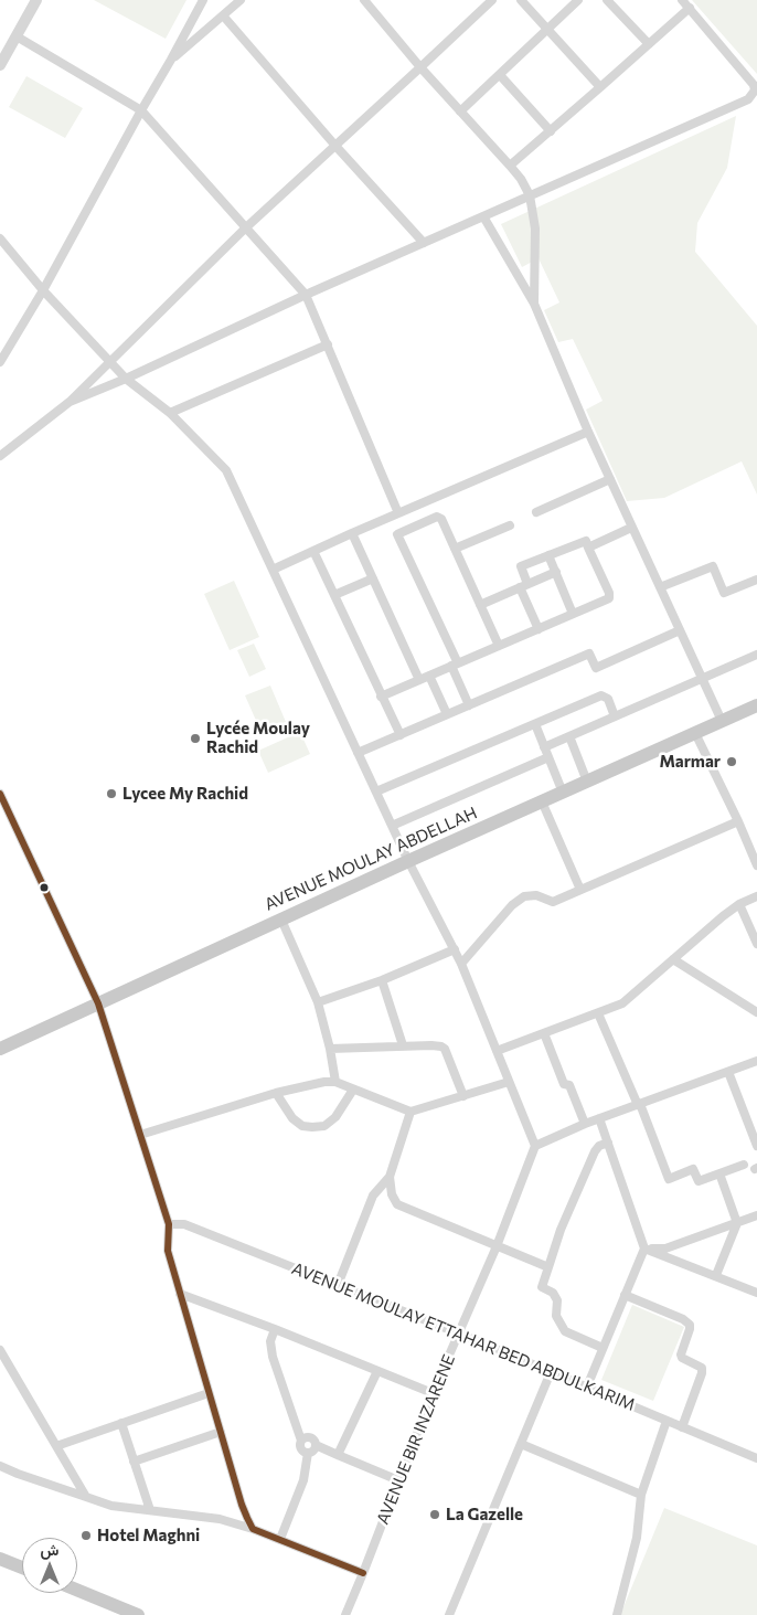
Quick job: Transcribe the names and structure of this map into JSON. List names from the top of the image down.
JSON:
{
  "streets": {
    "main road": ["AVENUE MOULAY ABDELLAH"],
    "street": ["AVENUE MOULAY ETTAHAR BED ABDULKARIM", "AVENUE BIR INZARENE"]
  },
  "crossings": [
    ["AVENUE MOULAY ETTAHAR BED ABDULKARIM", "AVENUE BIR INZARENE"]
  ],
  "places": [
    "Lycée Moulay Rachid",
    "Marmar",
    "Lycee My Rachid",
    "La Gazelle",
    "Hotel Maghni"
  ],
  "north": "top"
}
